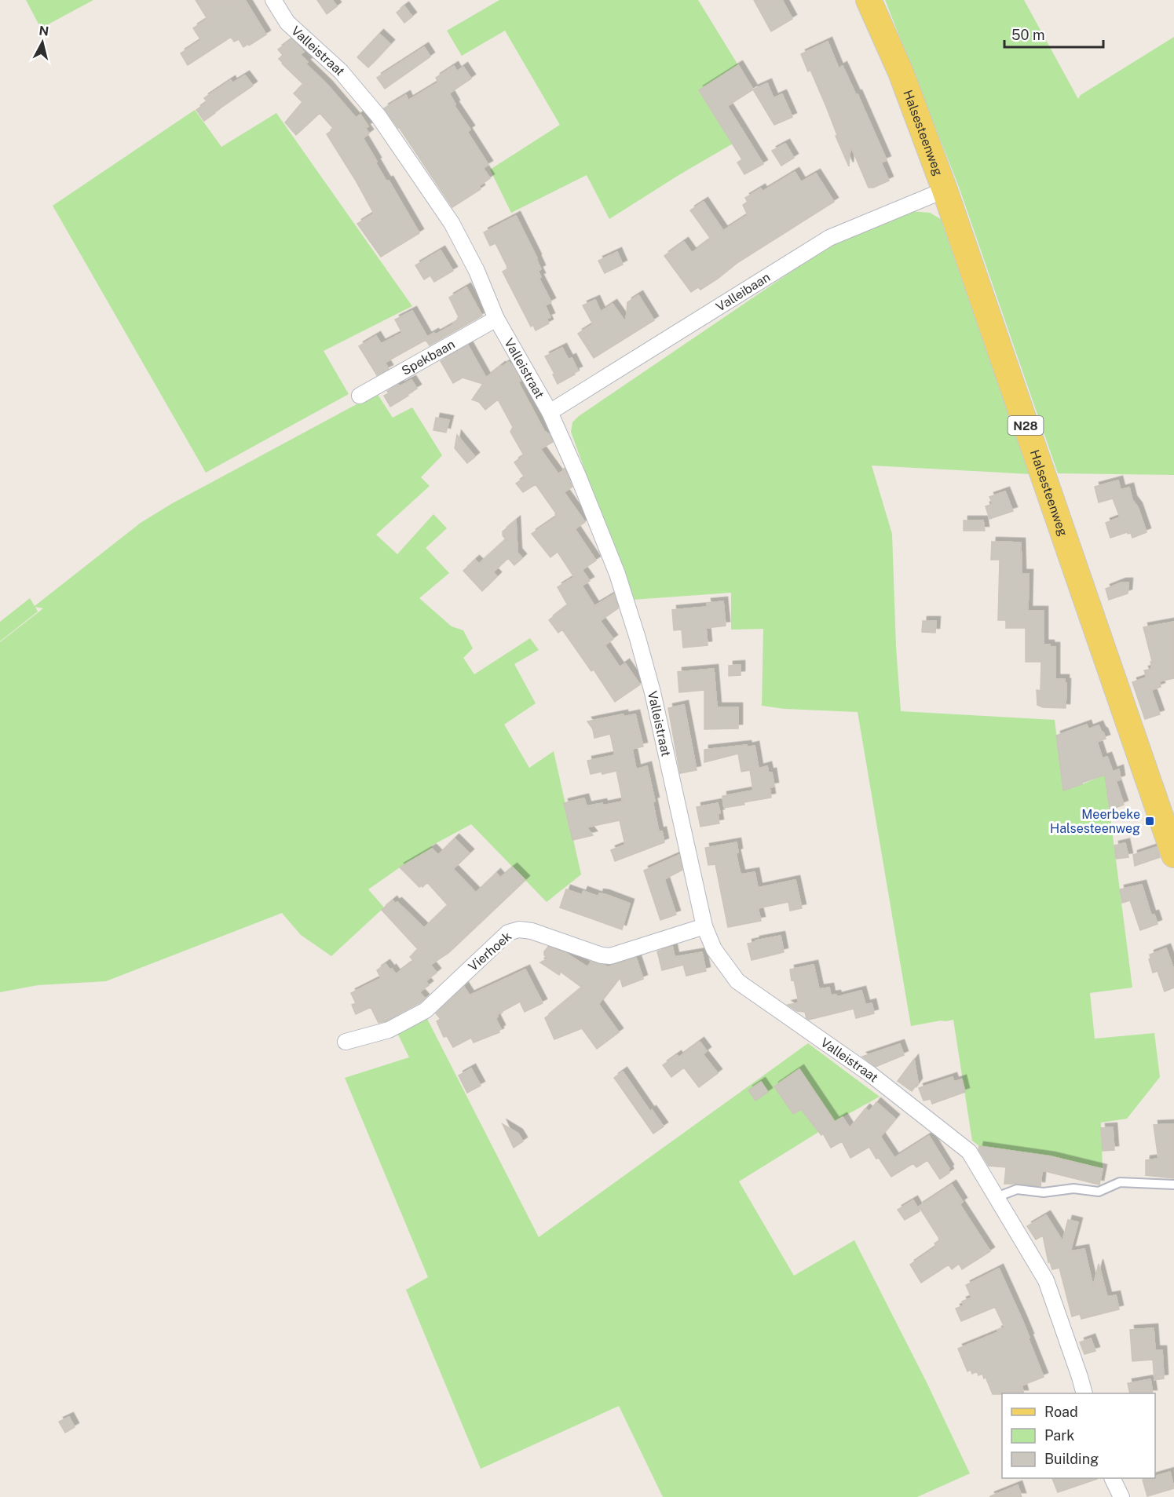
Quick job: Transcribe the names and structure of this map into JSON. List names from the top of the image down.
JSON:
{
  "streets": {
    "main road": ["Halsesteenweg", "N28"],
    "street": [
      "Valleistraat",
      "Valleibaan",
      "Spekbaan",
      "Vierhoek"
    ]
  },
  "crossings": [
    ["Valleistraat", "Valleibaan"],
    ["Valleistraat", "Spekbaan"],
    ["Valleistraat", "Vierhoek"],
    ["Halsesteenweg", "Valleibaan"]
  ],
  "places": {
    "transit": ["Meerbeke Halsesteenweg"]
  },
  "legend": ["Road", "Park", "Building"],
  "scale_bar": "50 m",
  "north": "top"
}
